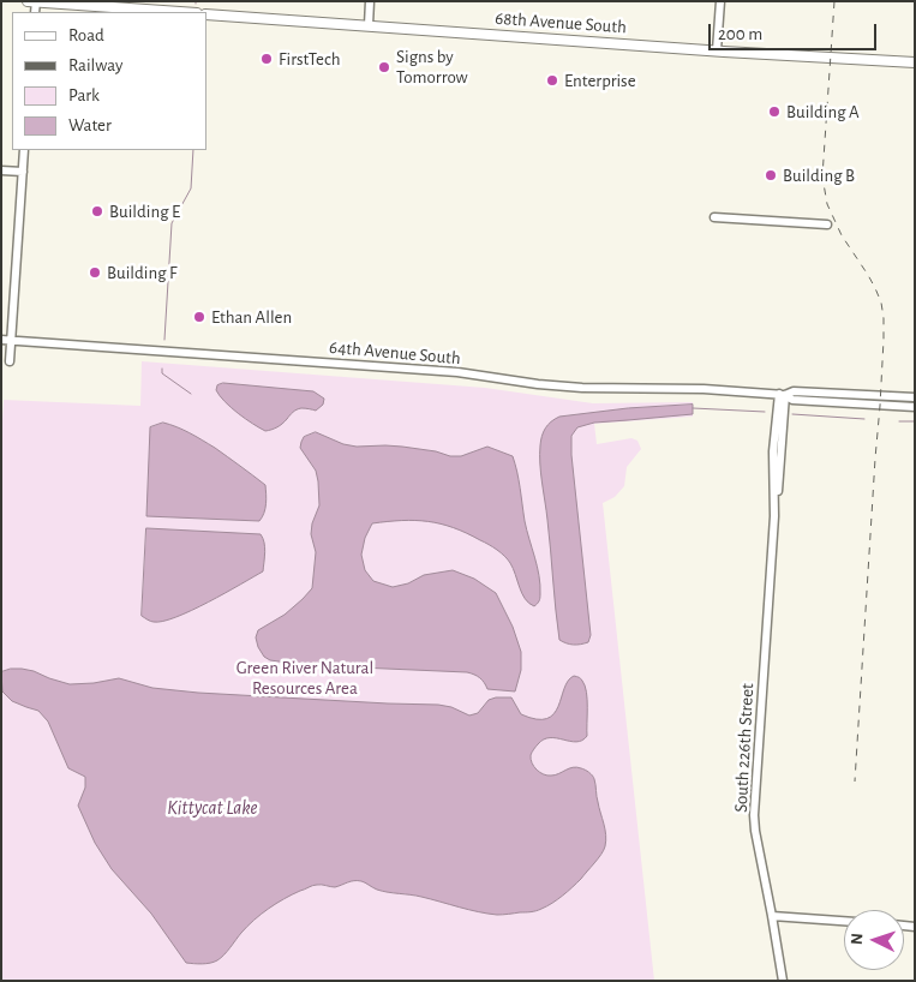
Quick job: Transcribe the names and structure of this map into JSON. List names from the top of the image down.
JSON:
{
  "streets": {
    "main road": ["68th Avenue South"],
    "street": ["64th Avenue South", "South 226th Street"]
  },
  "crossings": [
    ["64th Avenue South", "South 226th Street"]
  ],
  "water": ["Kittycat Lake"],
  "parks": ["Green River Natural Resources Area"],
  "places": [
    "FirstTech",
    "Signs by Tomorrow",
    "Enterprise",
    "Building A",
    "Building B",
    "Building E",
    "Building F",
    "Ethan Allen"
  ],
  "legend": [
    "Road",
    "Railway",
    "Park",
    "Water"
  ],
  "scale_bar": "200 m",
  "north": "left"
}
